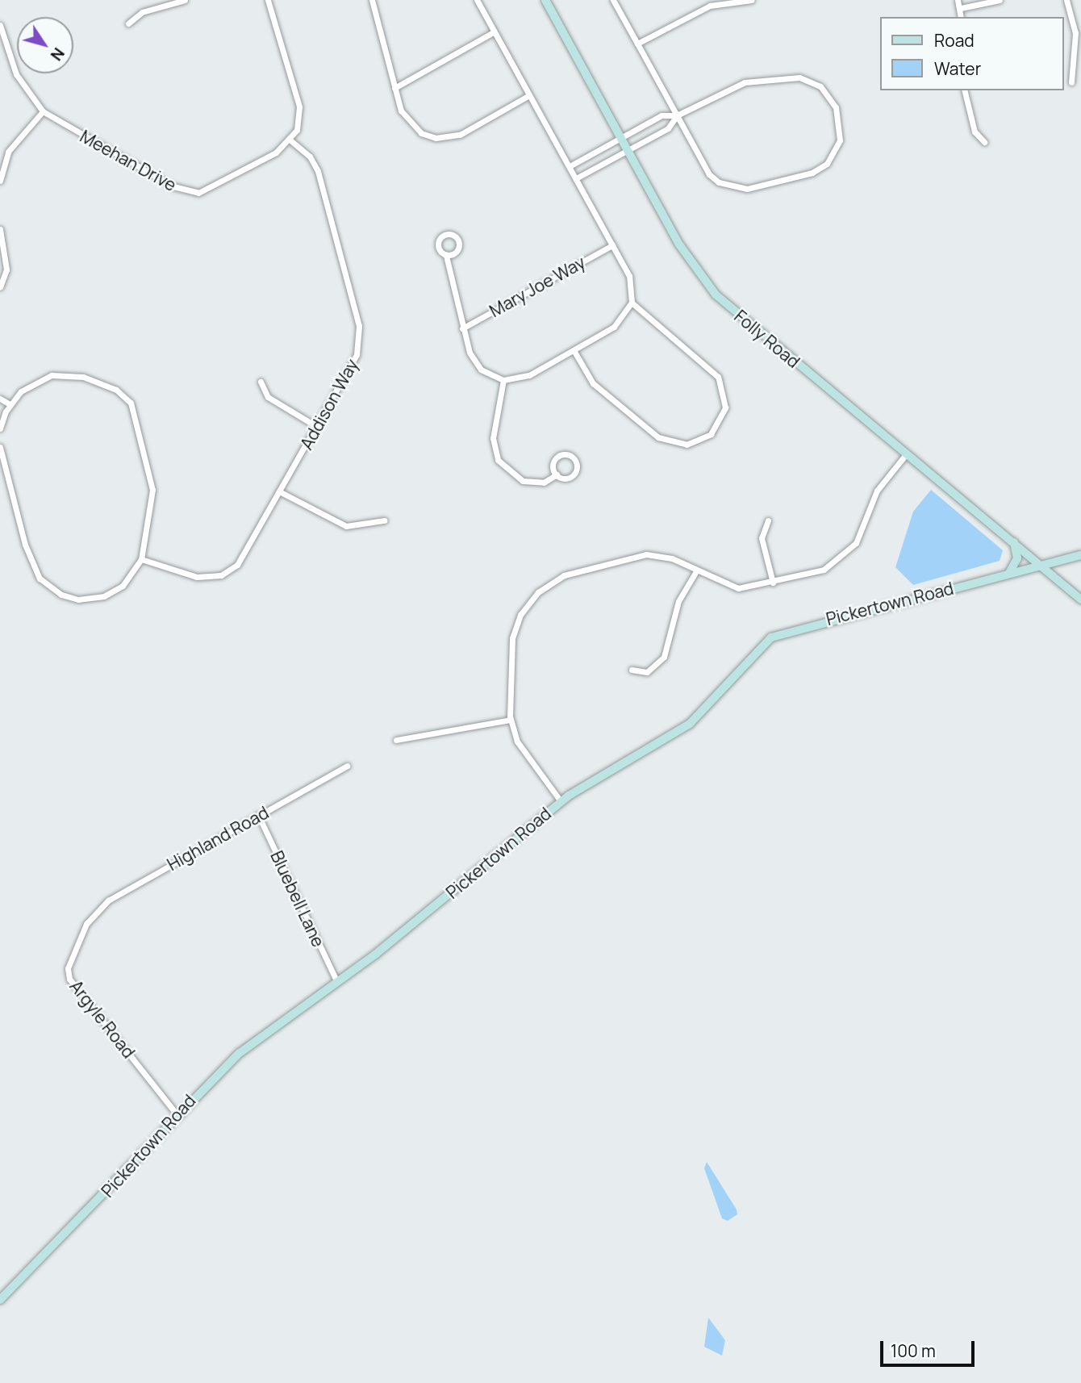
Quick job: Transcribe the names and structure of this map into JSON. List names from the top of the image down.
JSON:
{
  "streets": {
    "street": [
      "Meehan Drive",
      "Mary Joe Way",
      "Folly Road",
      "Addison Way",
      "Pickertown Road",
      "Highland Road",
      "Bluebell Lane",
      "Argyle Road"
    ]
  },
  "crossings": [
    ["Meehan Drive", "Addison Way"],
    ["Folly Road", "Pickertown Road"],
    ["Pickertown Road", "Bluebell Lane"],
    ["Pickertown Road", "Argyle Road"],
    ["Highland Road", "Bluebell Lane"],
    ["Highland Road", "Argyle Road"]
  ],
  "legend": ["Road", "Water"],
  "scale_bar": "100 m",
  "north": "bottom right"
}
